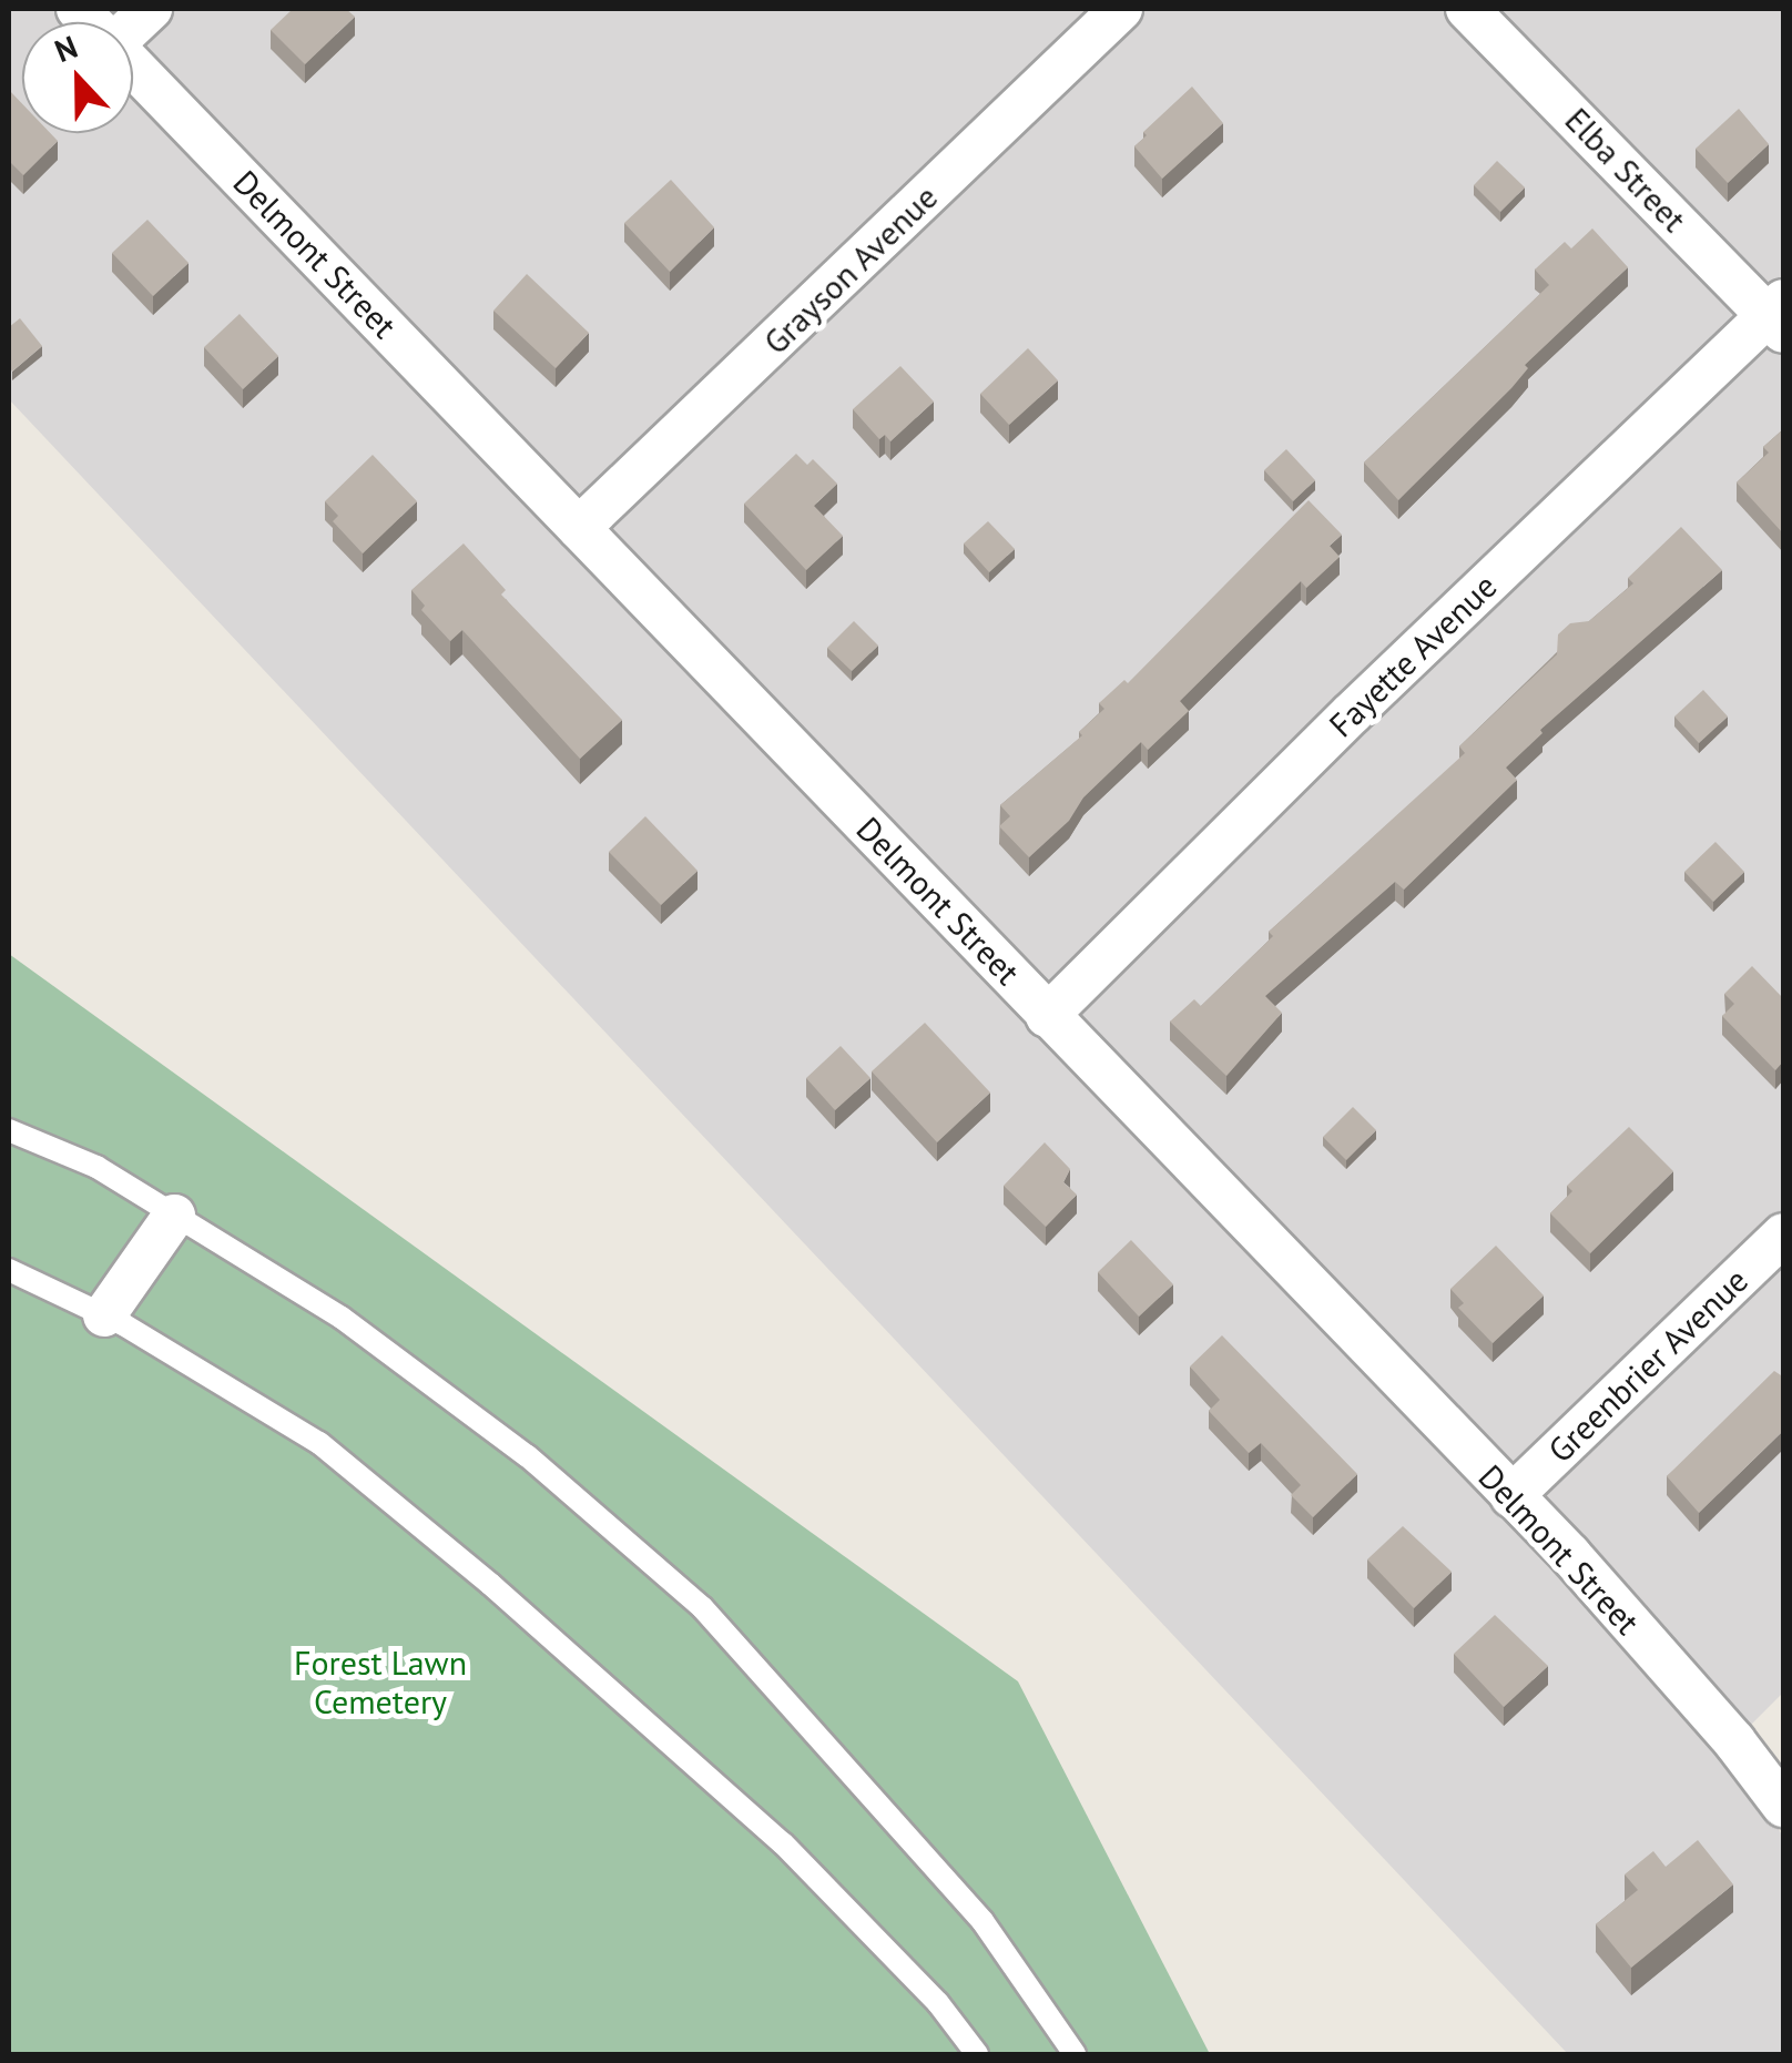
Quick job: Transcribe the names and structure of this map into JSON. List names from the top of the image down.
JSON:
{
  "streets": {
    "street": [
      "Elba Street",
      "Delmont Street",
      "Grayson Avenue",
      "Fayette Avenue",
      "Greenbrier Avenue"
    ]
  },
  "crossings": [
    ["Elba Street", "Fayette Avenue"],
    ["Delmont Street", "Grayson Avenue"],
    ["Delmont Street", "Fayette Avenue"],
    ["Delmont Street", "Greenbrier Avenue"]
  ],
  "parks": ["Forest Lawn Cemetery"],
  "north": "top"
}
